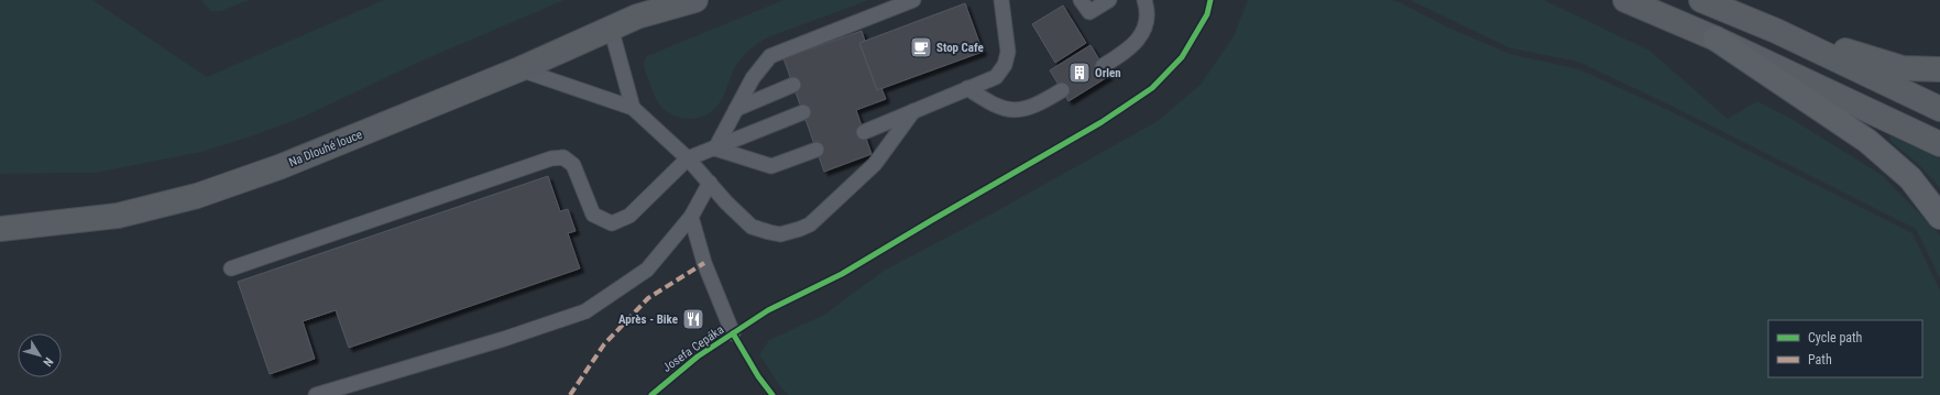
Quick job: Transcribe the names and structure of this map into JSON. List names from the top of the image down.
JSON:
{
  "streets": {
    "main road": ["Na Dlouhé louce"],
    "cycle path": ["Josefa Cepáka"]
  },
  "places": {
    "cafe": ["Stop Cafe"],
    "building": ["Orlen"],
    "restaurant": ["Après - Bike"]
  },
  "legend": ["Cycle path", "Path"],
  "north": "bottom right"
}
